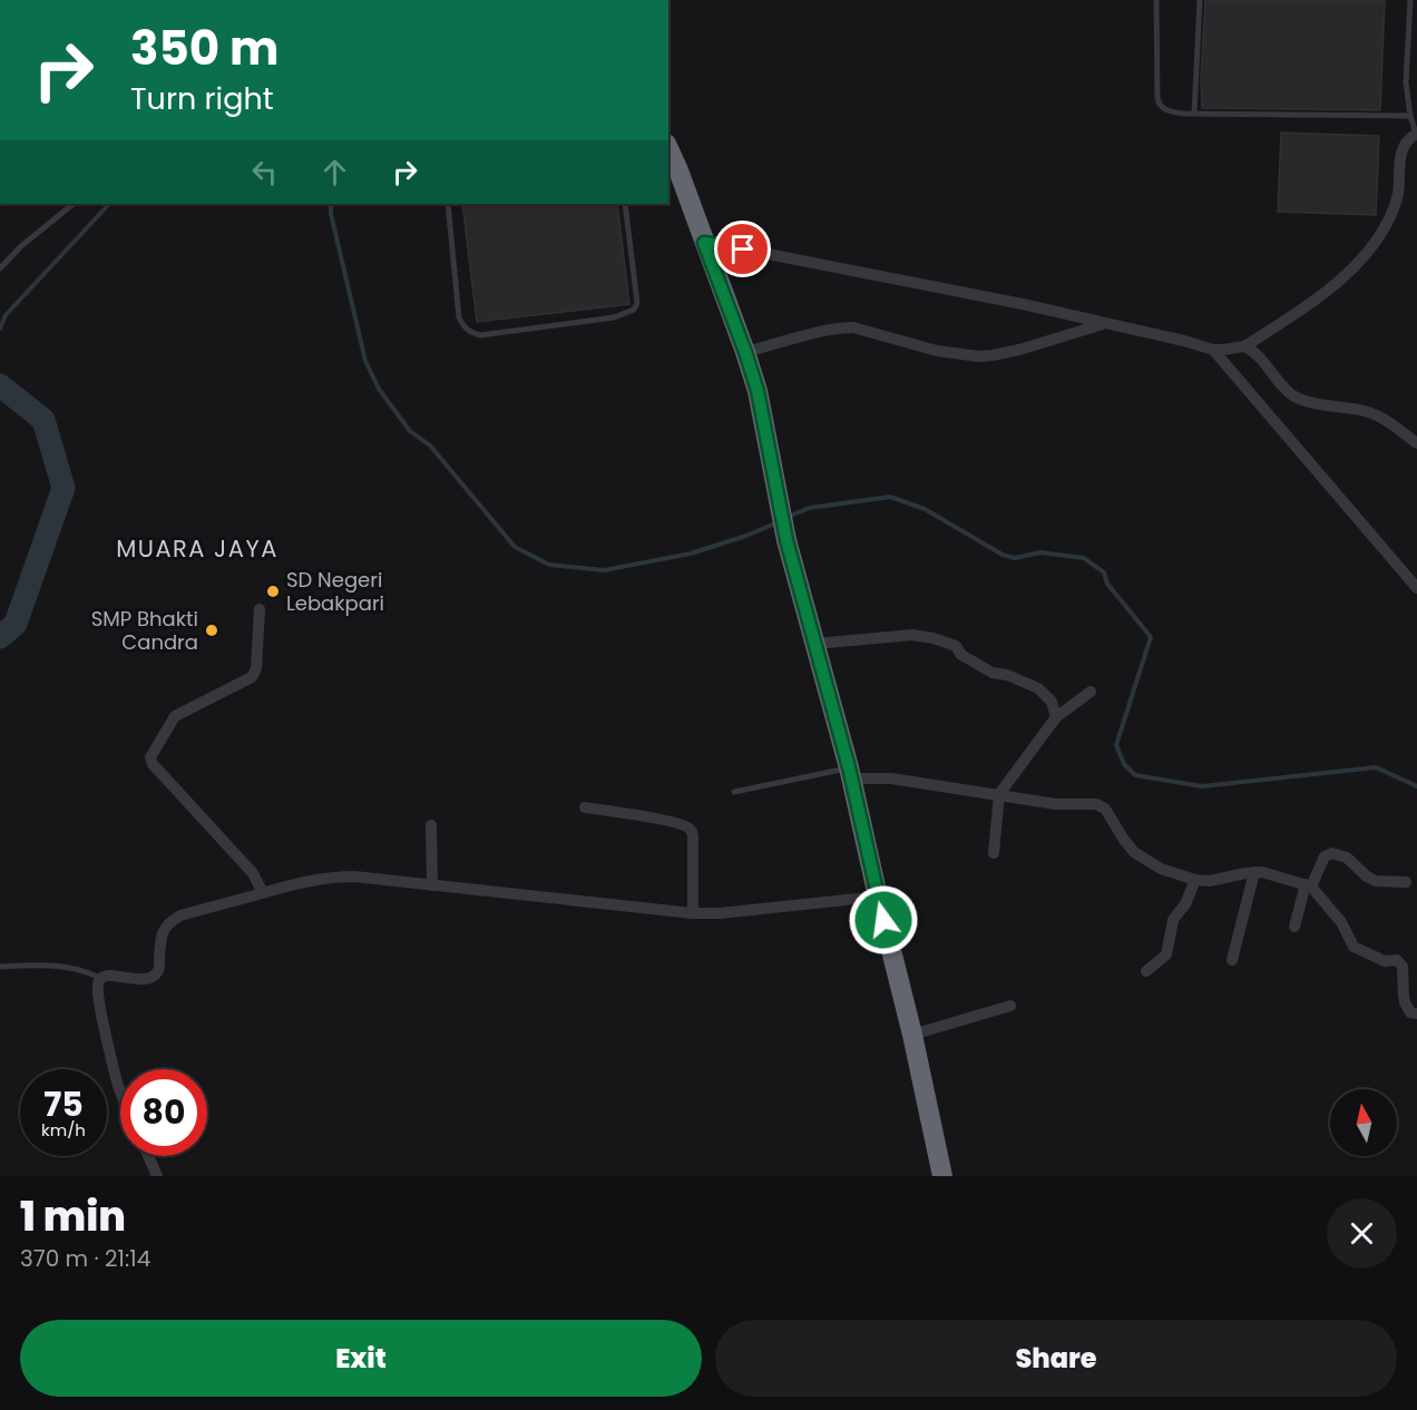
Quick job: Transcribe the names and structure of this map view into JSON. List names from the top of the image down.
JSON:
{
  "districts": ["MUARA JAYA"],
  "places": ["SD Negeri Lebakpari", "SMP Bhakti Candra"],
  "north": "top",
  "page": {
    "turn": ["350 m", "Turn right"],
    "speed": "75 km/h",
    "limit": "80",
    "heading": ["1 min", "370 m · 21:14"],
    "buttons": ["Exit", "Share"]
  }
}
